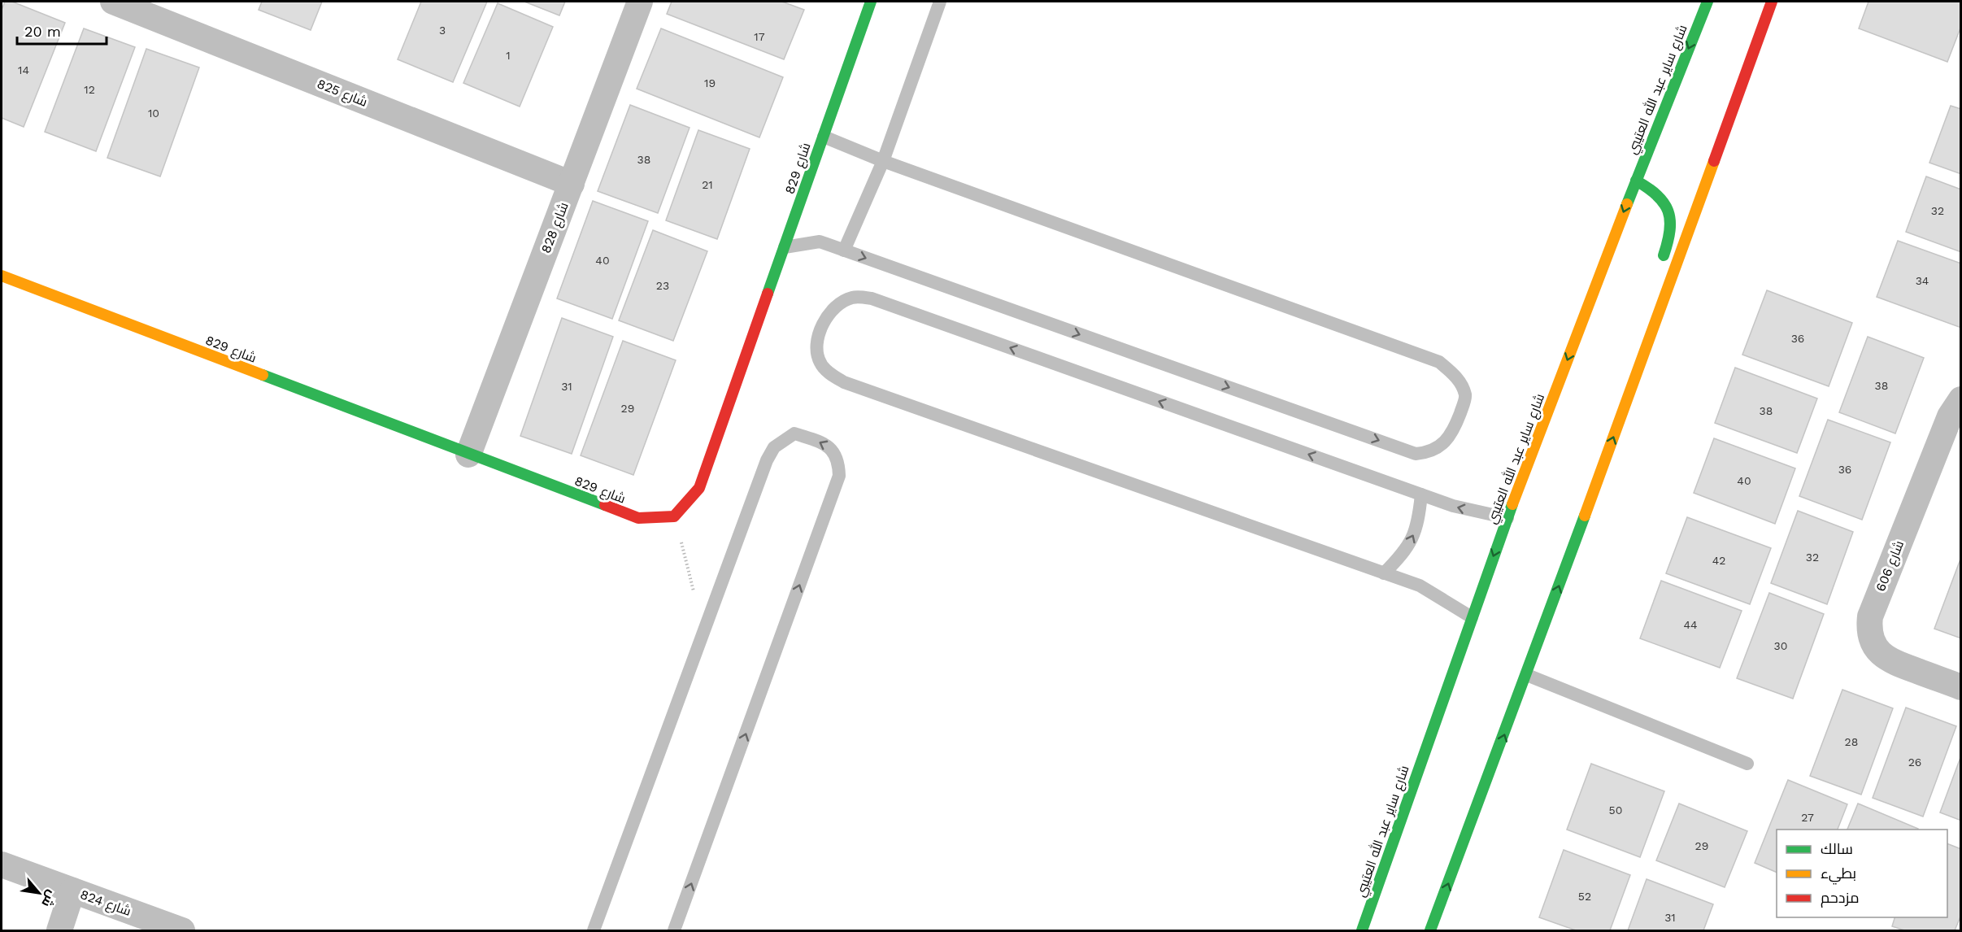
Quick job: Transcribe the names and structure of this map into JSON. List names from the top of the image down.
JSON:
{
  "streets": {
    "street": [
      "شارع ساير عبد الله العتيبي",
      "شارع 825",
      "شارع 829",
      "شارع 828",
      "شارع 606",
      "شارع 824"
    ]
  },
  "crossings": [
    ["شارع 825", "شارع 828"],
    ["شارع 829", "شارع 828"]
  ],
  "house_numbers": [
    "3",
    "17",
    "1",
    "14",
    "19",
    "12",
    "10",
    "38",
    "21",
    "32",
    "40",
    "34",
    "23",
    "36",
    "38",
    "31",
    "29",
    "38",
    "36",
    "40",
    "32",
    "42",
    "44",
    "30",
    "28",
    "26",
    "50",
    "27",
    "29",
    "52",
    "31"
  ],
  "legend": ["سالك", "بطيء", "مزدحم"],
  "scale_bar": "20 m",
  "north": "bottom right"
}
